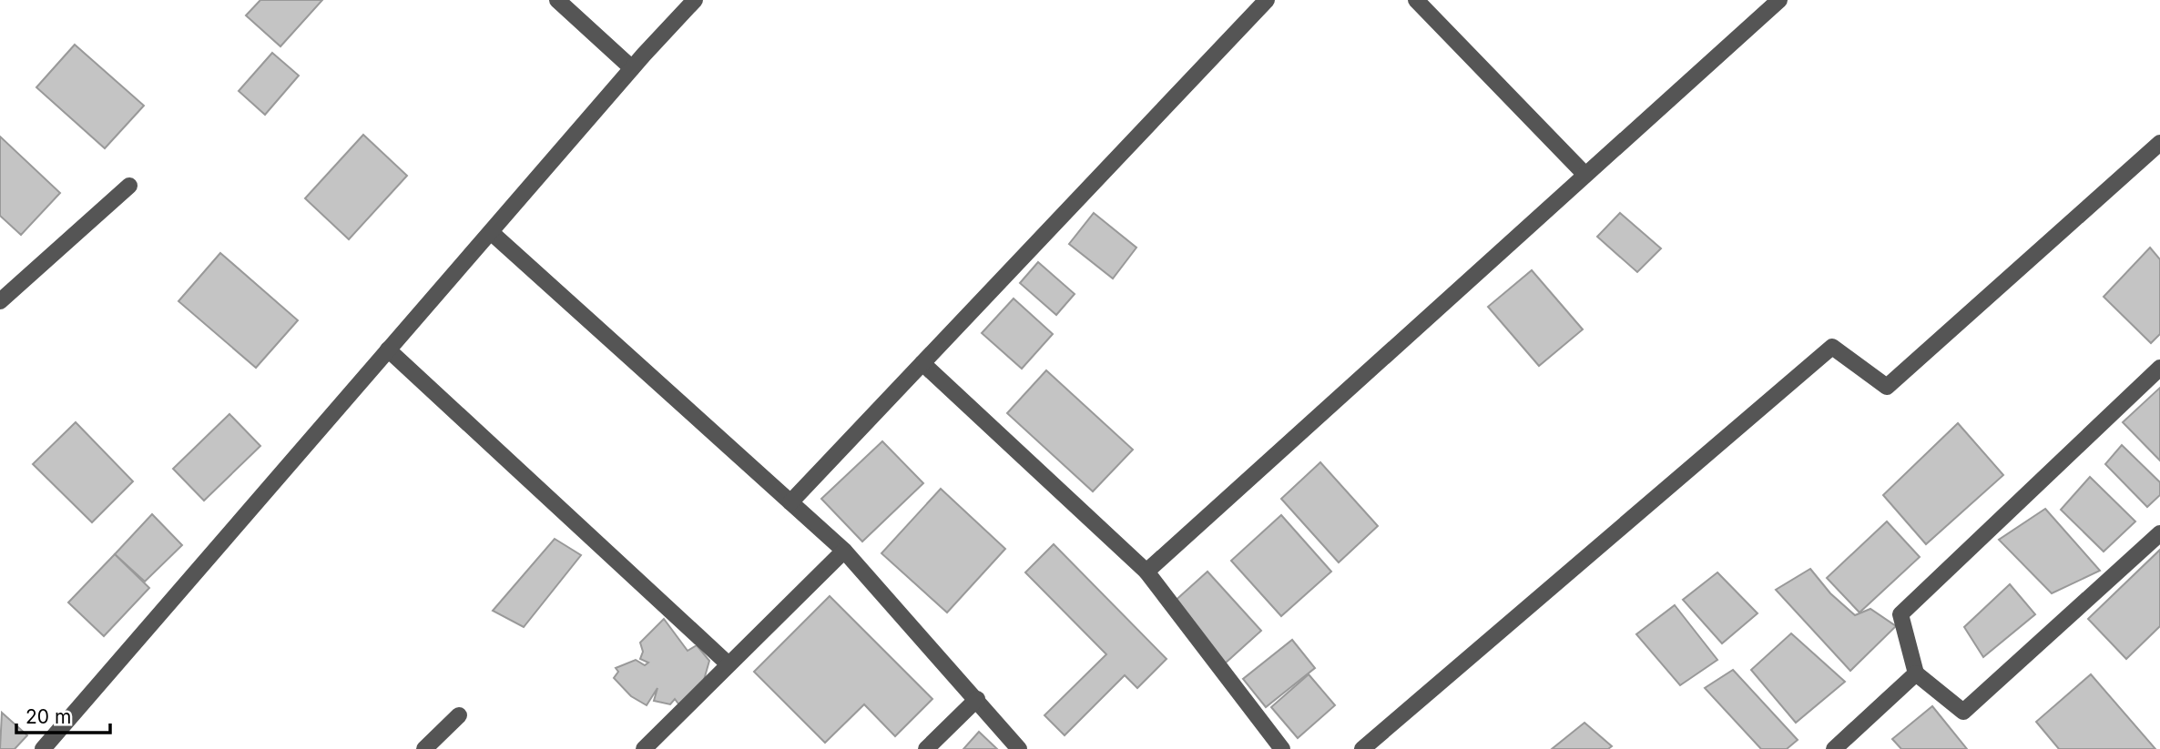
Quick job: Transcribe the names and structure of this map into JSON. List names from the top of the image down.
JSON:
{
  "scale_bar": "20 m"
}
